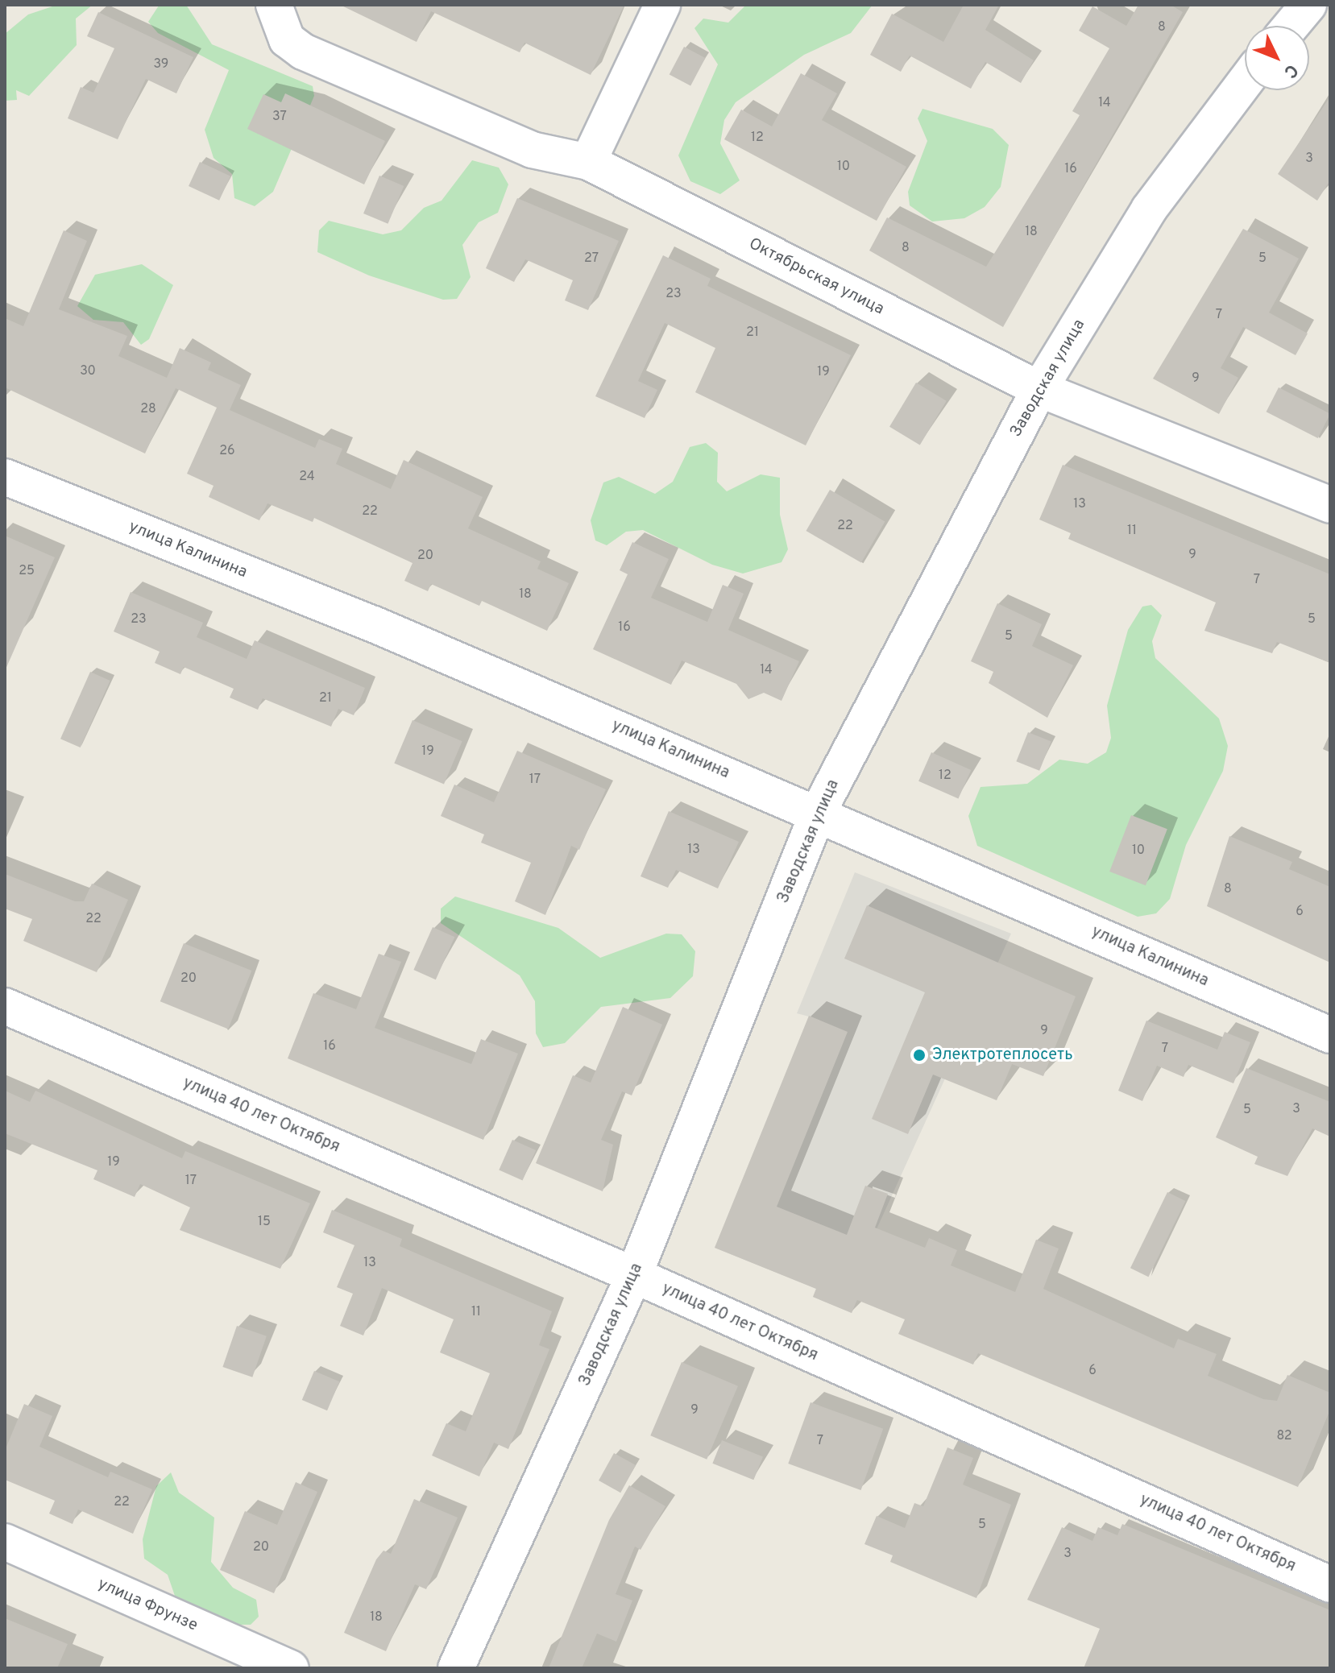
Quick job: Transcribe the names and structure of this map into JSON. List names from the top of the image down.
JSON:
{
  "streets": {
    "street": [
      "Октябрьская улица",
      "Заводская улица",
      "улица Калинина",
      "улица 40 лет Октября",
      "улица Фрунзе"
    ]
  },
  "crossings": [
    ["Октябрьская улица", "Заводская улица"],
    ["Заводская улица", "улица Калинина"],
    ["Заводская улица", "улица 40 лет Октября"]
  ],
  "places": ["Электротеплосеть"],
  "house_numbers": [
    "8",
    "39",
    "14",
    "37",
    "12",
    "3",
    "10",
    "16",
    "18",
    "8",
    "27",
    "5",
    "23",
    "7",
    "21",
    "30",
    "19",
    "9",
    "28",
    "26",
    "24",
    "13",
    "22",
    "22",
    "11",
    "9",
    "20",
    "25",
    "7",
    "18",
    "23",
    "5",
    "16",
    "5",
    "14",
    "21",
    "19",
    "12",
    "17",
    "13",
    "10",
    "8",
    "6",
    "22",
    "20",
    "9",
    "16",
    "7",
    "3",
    "5",
    "19",
    "17",
    "15",
    "13",
    "11",
    "6",
    "9",
    "82",
    "7",
    "22",
    "5",
    "20",
    "3",
    "18"
  ],
  "north": "bottom right"
}
